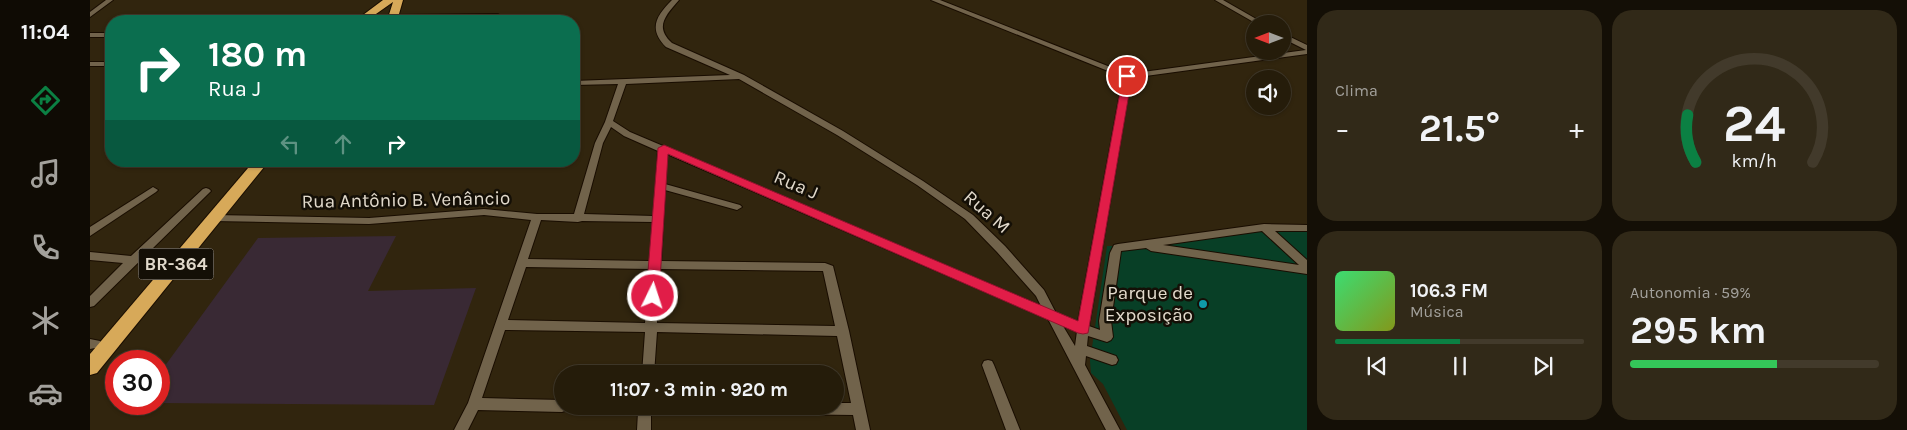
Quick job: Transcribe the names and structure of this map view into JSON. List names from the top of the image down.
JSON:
{
  "streets": {
    "highway": ["BR-364"],
    "street": ["Rua J", "Rua Antônio B. Venâncio", "Rua M"]
  },
  "crossings": [
    ["Rua J", "Rua M"],
    ["Rua Antônio B. Venâncio", "BR-364"]
  ],
  "places": ["Parque de Exposição"],
  "north": "left",
  "page": {
    "tabs": "11:04",
    "tile": [
      "Clima",
      ["Autonomia · 59%", "295 km"]
    ],
    "turn": ["180 m", "Rua J"],
    "heat": ["−", "21.5°", "+"],
    "song": ["106.3 FM", "Música"],
    "limit": "30",
    "trip": "11:07 · 3 min · 920 m",
    "gauge": ["24", "km/h"]
  }
}
